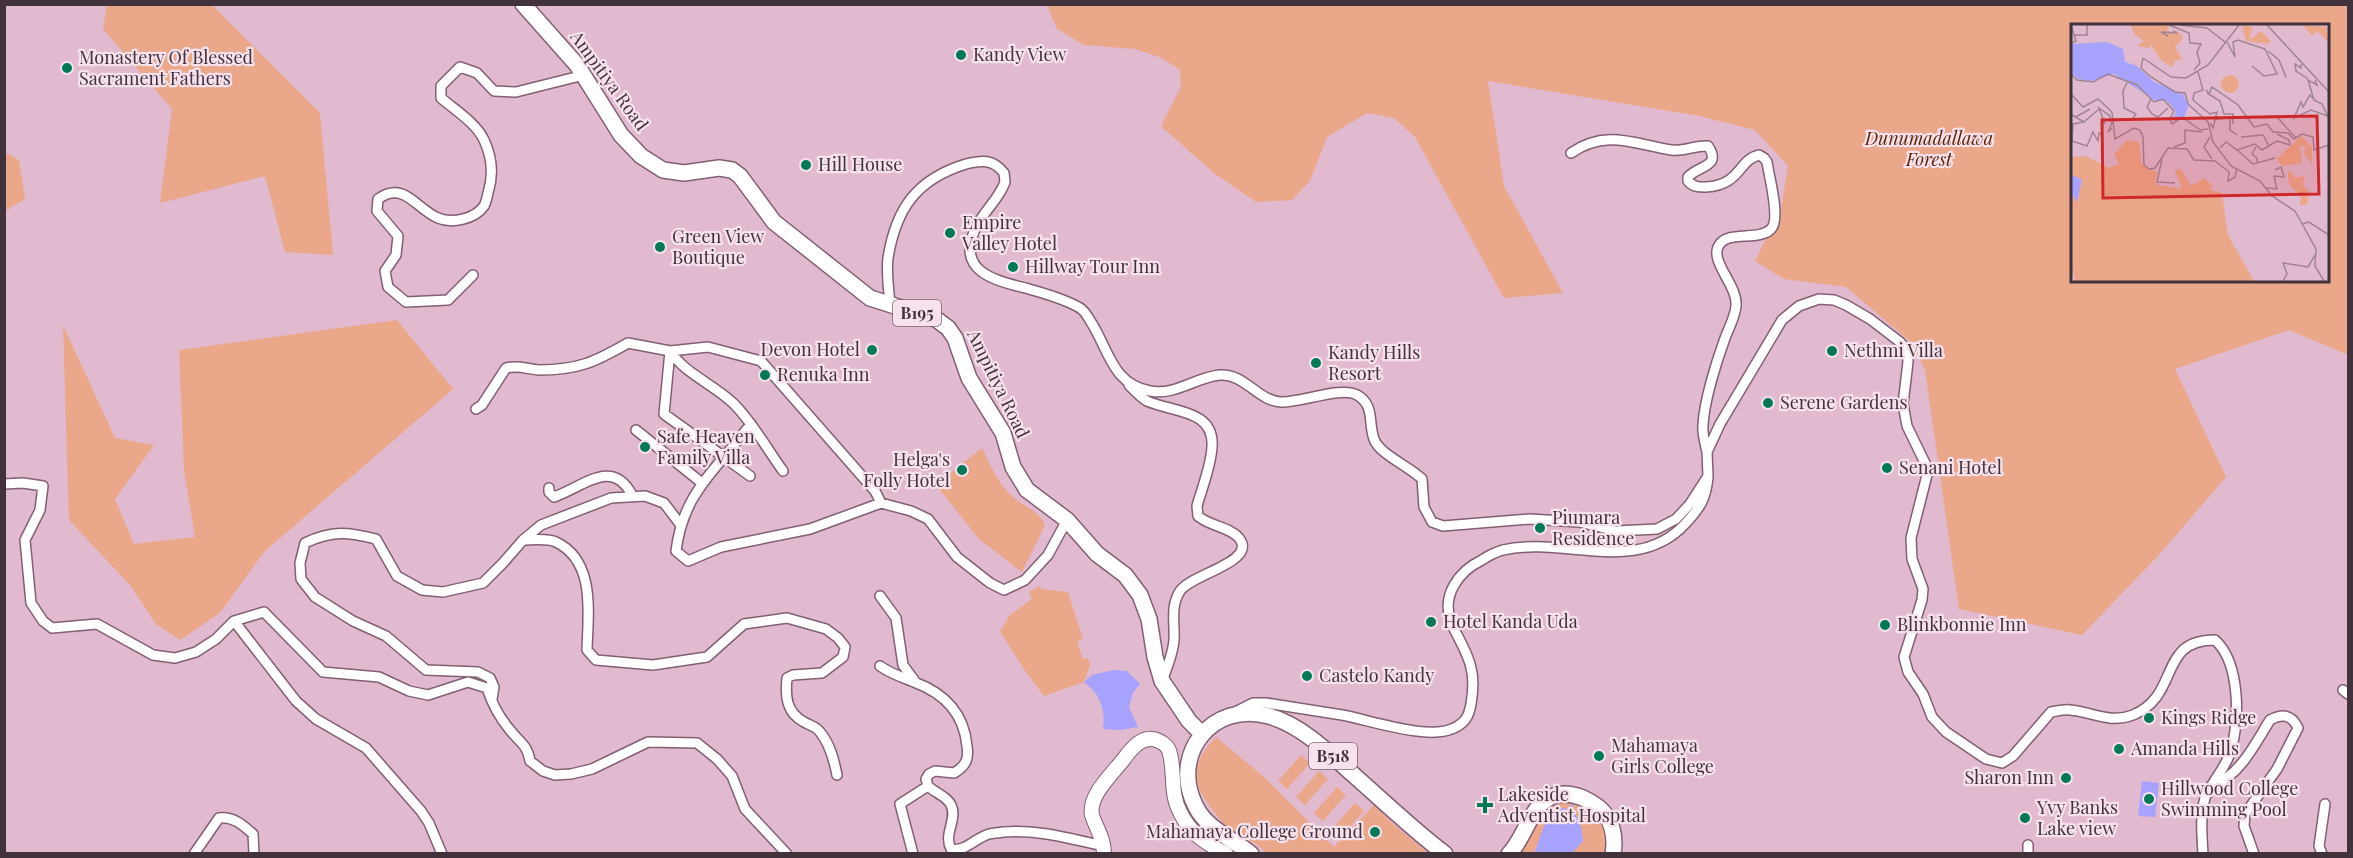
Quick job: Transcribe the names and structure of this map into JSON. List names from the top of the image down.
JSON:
{
  "streets": {
    "main road": ["Ampitiya Road", "B195", "B518"]
  },
  "crossings": [
    ["Ampitiya Road", "B518"]
  ],
  "parks": ["Dunumadallawa Forest"],
  "places": {
    "other": [
      "Kandy View",
      "Monastery Of Blessed Sacrament Fathers",
      "Hill House",
      "Empire Valley Hotel",
      "Green View Boutique",
      "Hillway Tour Inn",
      "Devon Hotel",
      "Nethmi Villa",
      "Kandy Hills Resort",
      "Renuka Inn",
      "Serene Gardens",
      "Safe Heaven Family Villa",
      "Senani Hotel",
      "Helga's Folly Hotel",
      "Piumara Residence",
      "Hotel Kanda Uda",
      "Blinkbonnie Inn",
      "Castelo Kandy",
      "Kings Ridge",
      "Amanda Hills",
      "Mahamaya Girls College",
      "Sharon Inn",
      "Hillwood College Swimming Pool",
      "Yvy Banks Lake view",
      "Mahamaya College Ground"
    ],
    "health": ["Lakeside Adventist Hospital"]
  }
}
